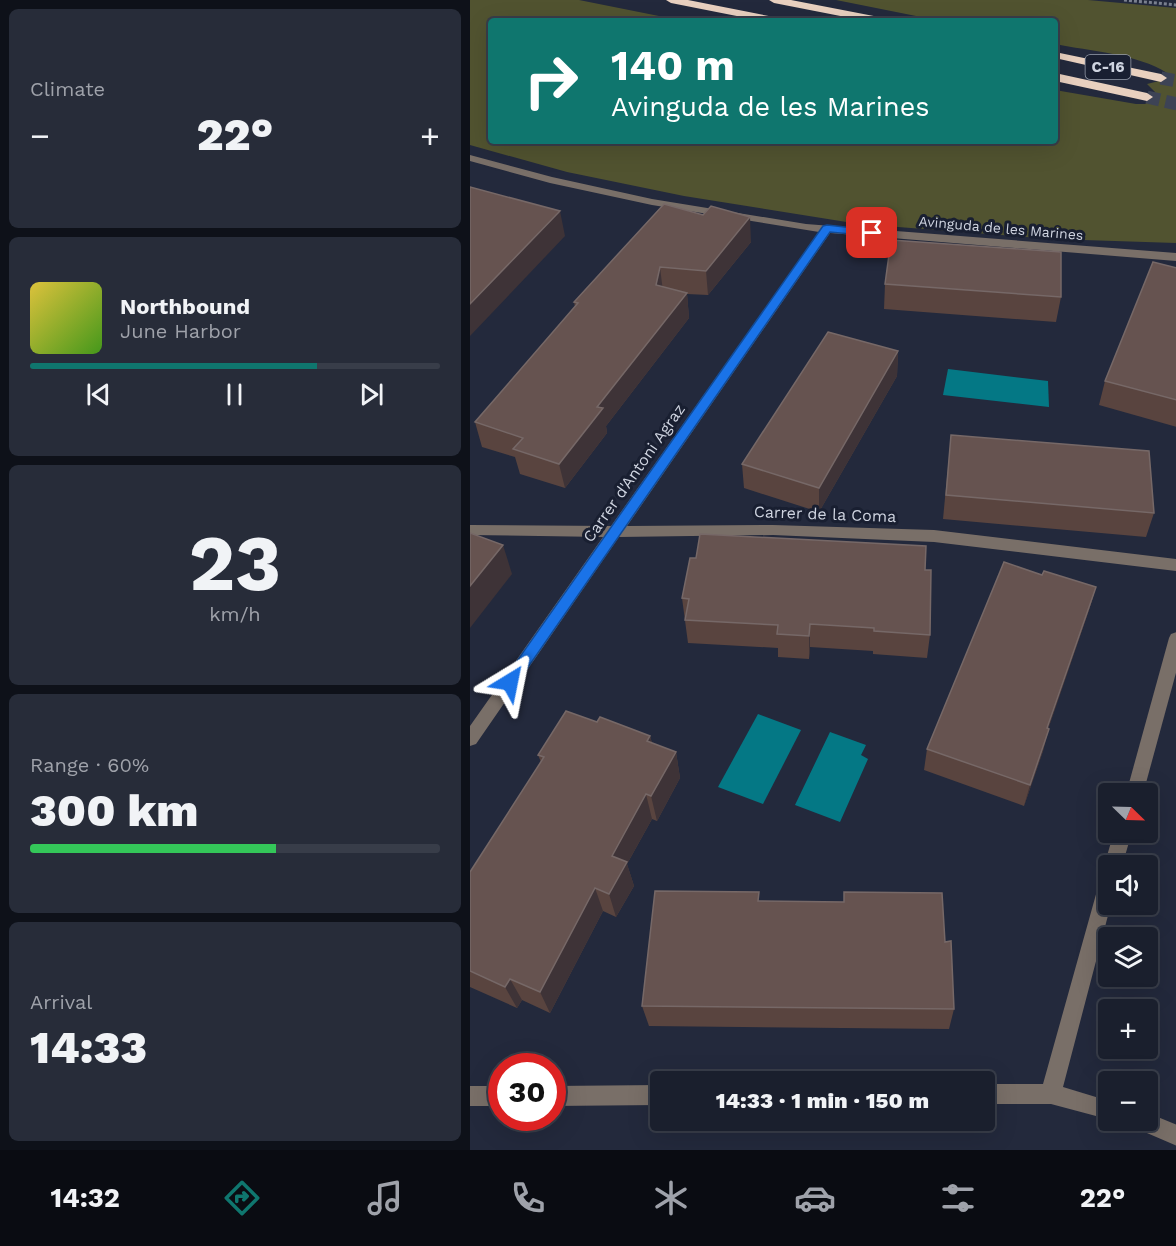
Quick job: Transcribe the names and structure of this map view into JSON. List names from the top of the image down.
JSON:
{
  "streets": {
    "highway": ["C-16"],
    "street": ["Avinguda de les Marines", "Carrer d'Antoni Agraz", "Carrer de la Coma"]
  },
  "crossings": [
    ["Avinguda de les Marines", "Carrer d'Antoni Agraz"],
    ["Carrer d'Antoni Agraz", "Carrer de la Coma"]
  ],
  "north": "bottom right",
  "page": {
    "tile": [
      "Climate",
      ["23", "km/h"],
      ["Range · 60%", "300 km"],
      ["Arrival", "14:33"]
    ],
    "turn": ["140 m", "Avinguda de les Marines"],
    "heat": ["−", "22°", "+"],
    "song": ["Northbound", "June Harbor"],
    "map_buttons": ["+", "−"],
    "limit": "30",
    "trip": "14:33 · 1 min · 150 m",
    "tabs": ["14:32", "22°"]
  }
}
